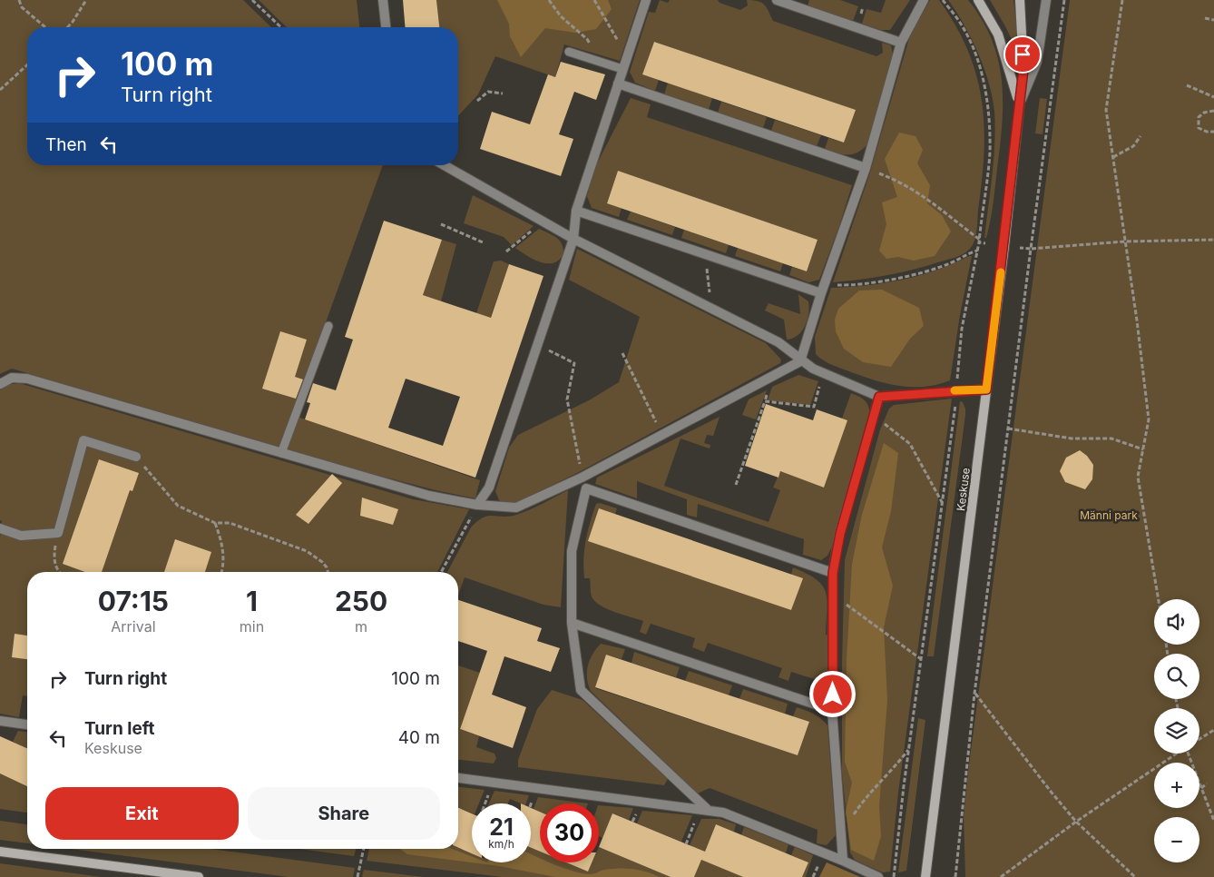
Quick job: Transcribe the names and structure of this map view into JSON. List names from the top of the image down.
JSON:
{
  "streets": {
    "main road": ["Keskuse"]
  },
  "parks": ["Männi park"],
  "page": {
    "turn": ["100 m", "Turn right"],
    "then": "Then",
    "eta": [
      "07:15",
      "Arrival",
      "1",
      "min",
      "250",
      "m"
    ],
    "map_buttons": ["+", "−"],
    "list": [
      {
        "name": "Turn right",
        "value": "100 m"
      },
      {
        "name": "Turn left",
        "note": "Keskuse",
        "value": "40 m"
      }
    ],
    "buttons": ["Exit", "Share"],
    "speed": "21 km/h",
    "limit": "30"
  }
}
